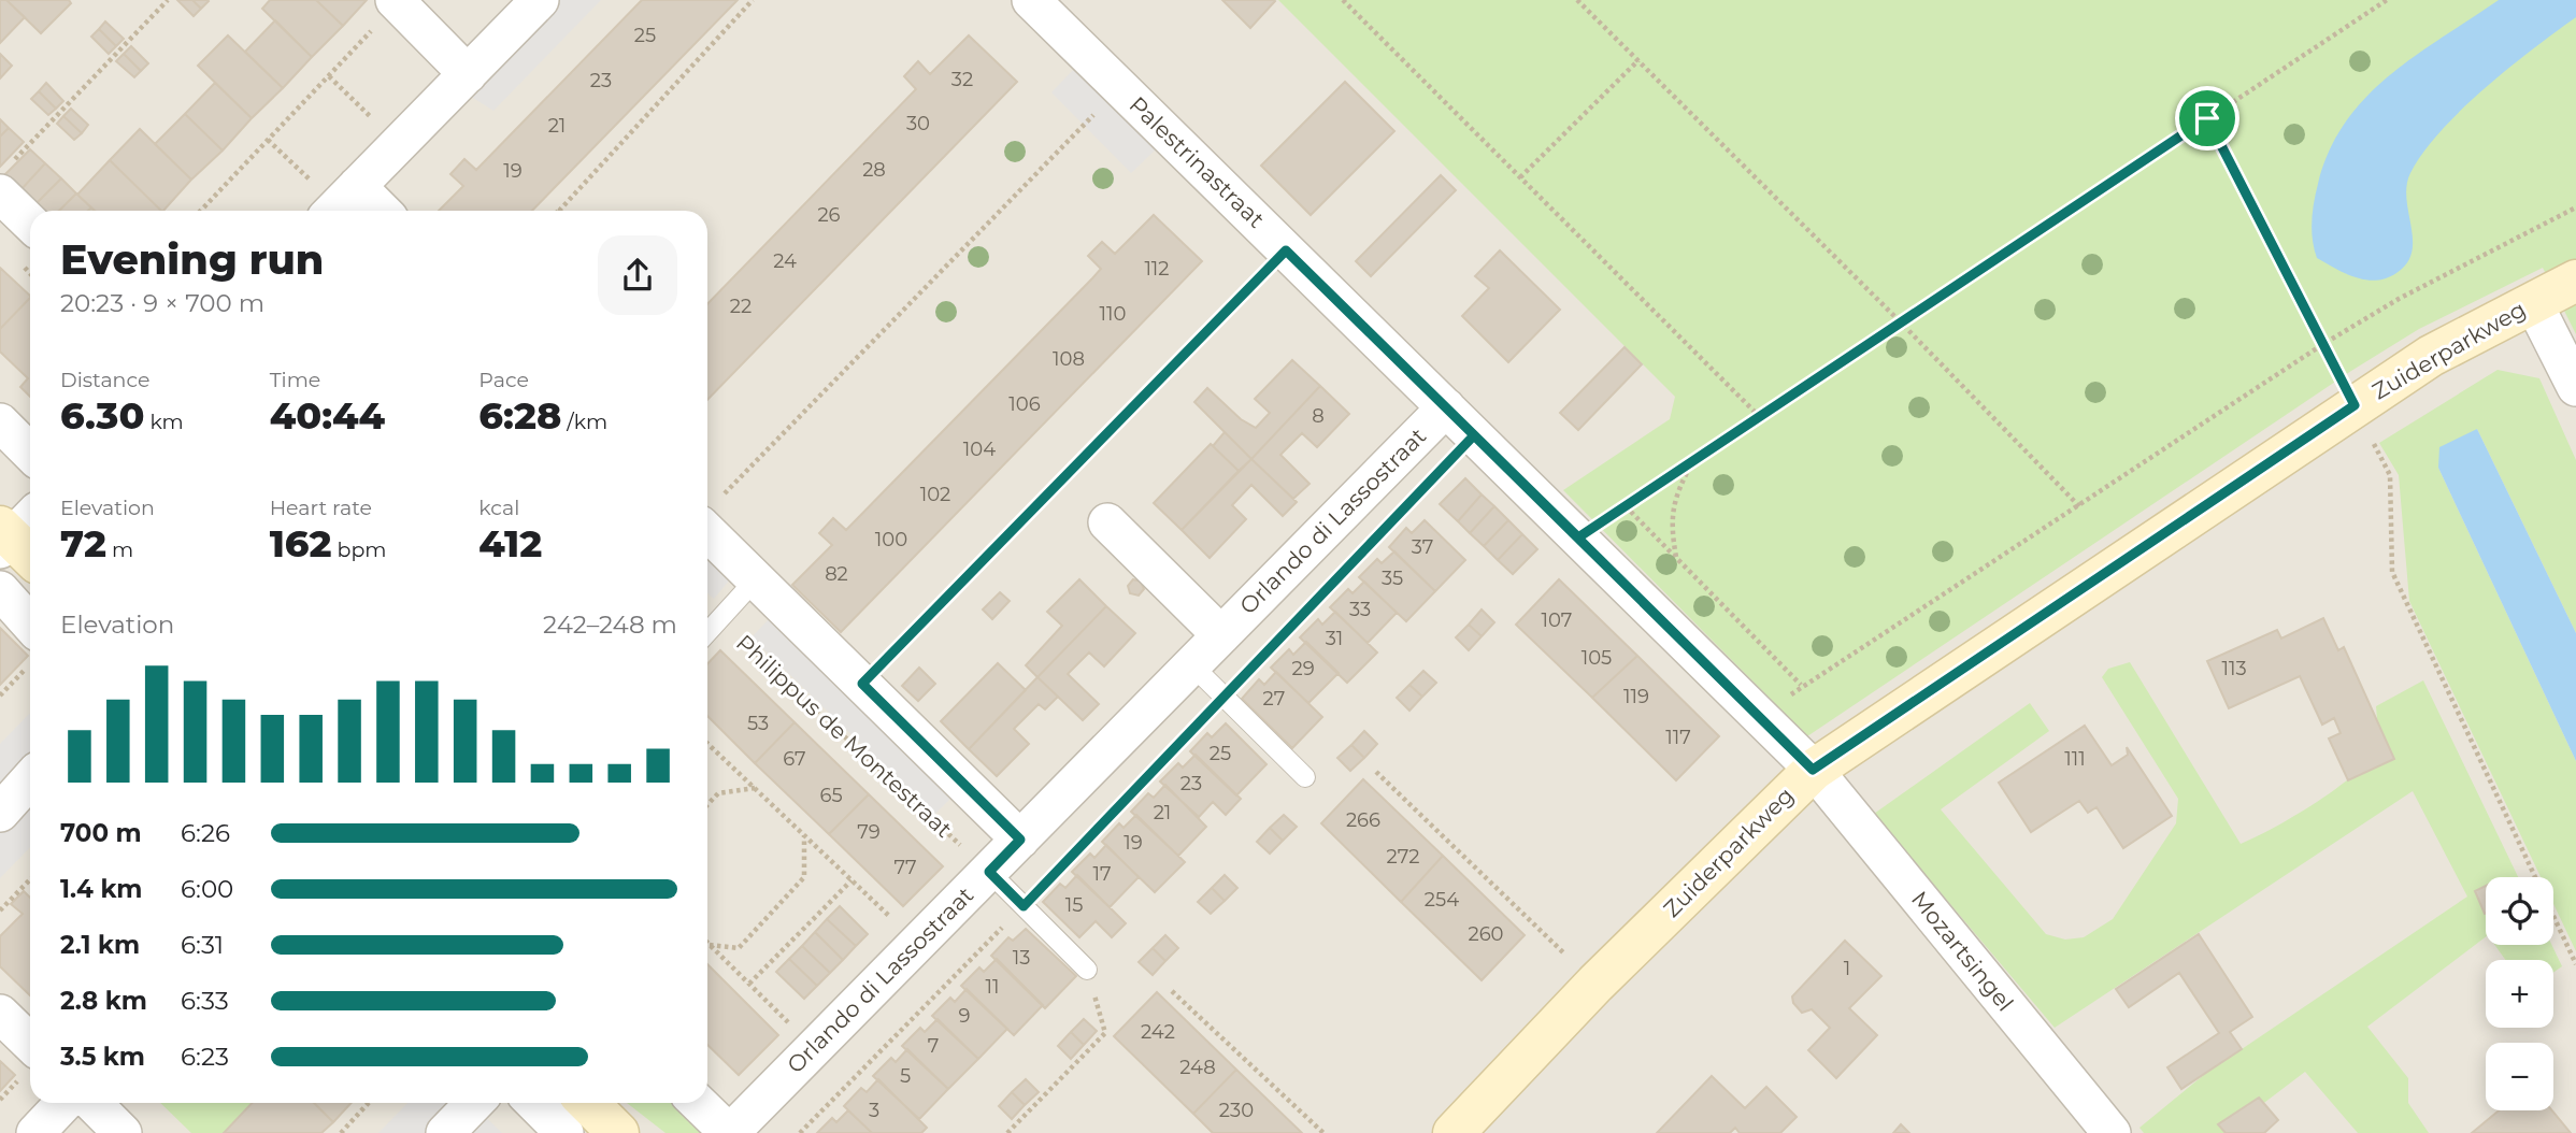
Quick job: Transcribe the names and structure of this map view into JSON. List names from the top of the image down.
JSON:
{
  "streets": {
    "street": [
      "Palestrinastraat",
      "Zuiderparkweg",
      "Orlando di Lassostraat",
      "Philippus de Montestraat",
      "Mozartsingel"
    ]
  },
  "crossings": [
    ["Palestrinastraat", "Zuiderparkweg"],
    ["Palestrinastraat", "Orlando di Lassostraat"],
    ["Palestrinastraat", "Mozartsingel"],
    ["Zuiderparkweg", "Mozartsingel"],
    ["Orlando di Lassostraat", "Philippus de Montestraat"]
  ],
  "house_numbers": [
    "25",
    "32",
    "23",
    "30",
    "21",
    "28",
    "19",
    "26",
    "24",
    "112",
    "22",
    "110",
    "108",
    "106",
    "8",
    "104",
    "102",
    "100",
    "37",
    "82",
    "35",
    "33",
    "107",
    "31",
    "105",
    "29",
    "113",
    "119",
    "27",
    "53",
    "117",
    "25",
    "67",
    "111",
    "23",
    "65",
    "21",
    "266",
    "79",
    "19",
    "272",
    "77",
    "17",
    "254",
    "15",
    "260",
    "13",
    "1",
    "11",
    "9",
    "242",
    "7",
    "248",
    "5",
    "3",
    "230"
  ],
  "page": {
    "heading": ["Evening run", "20:23 · 9 × 700 m"],
    "stats": [
      ["Distance", "6.30 km"],
      ["Time", "40:44"],
      ["Pace", "6:28 /km"],
      ["Elevation", "72 m"],
      ["Heart rate", "162 bpm"],
      ["kcal", "412"]
    ],
    "chart": ["Elevation", "242–248 m"],
    "list": [
      {
        "name": "700 m",
        "note": "6:26"
      },
      {
        "name": "1.4 km",
        "note": "6:00"
      },
      {
        "name": "2.1 km",
        "note": "6:31"
      },
      {
        "name": "2.8 km",
        "note": "6:33"
      },
      {
        "name": "3.5 km",
        "note": "6:23"
      }
    ],
    "map_buttons": ["+", "−"]
  }
}
